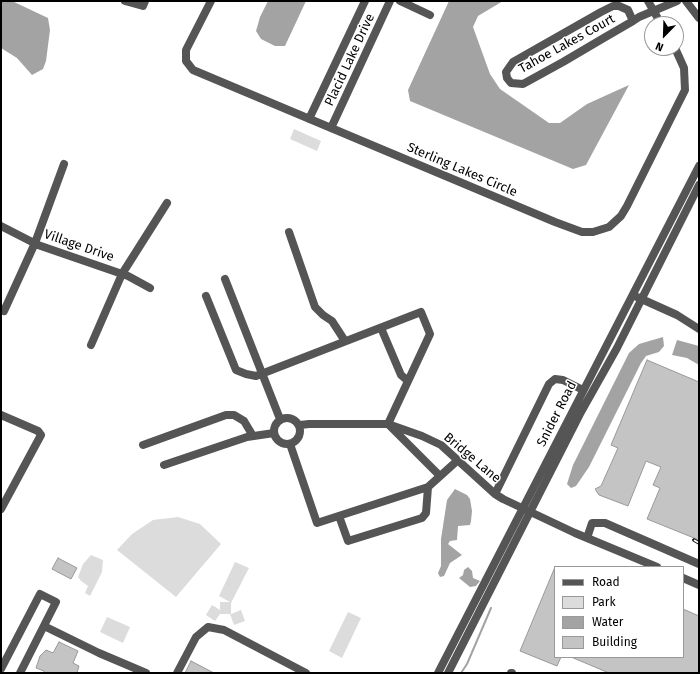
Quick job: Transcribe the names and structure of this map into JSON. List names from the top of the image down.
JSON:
{
  "streets": {
    "street": [
      "Tahoe Lakes Court",
      "Placid Lake Drive",
      "Sterling Lakes Circle",
      "Village Drive",
      "Snider Road",
      "Bridge Lane"
    ]
  },
  "crossings": [
    ["Placid Lake Drive", "Sterling Lakes Circle"],
    ["Snider Road", "Bridge Lane"]
  ],
  "legend": [
    "Road",
    "Park",
    "Water",
    "Building"
  ],
  "north": "bottom left"
}
